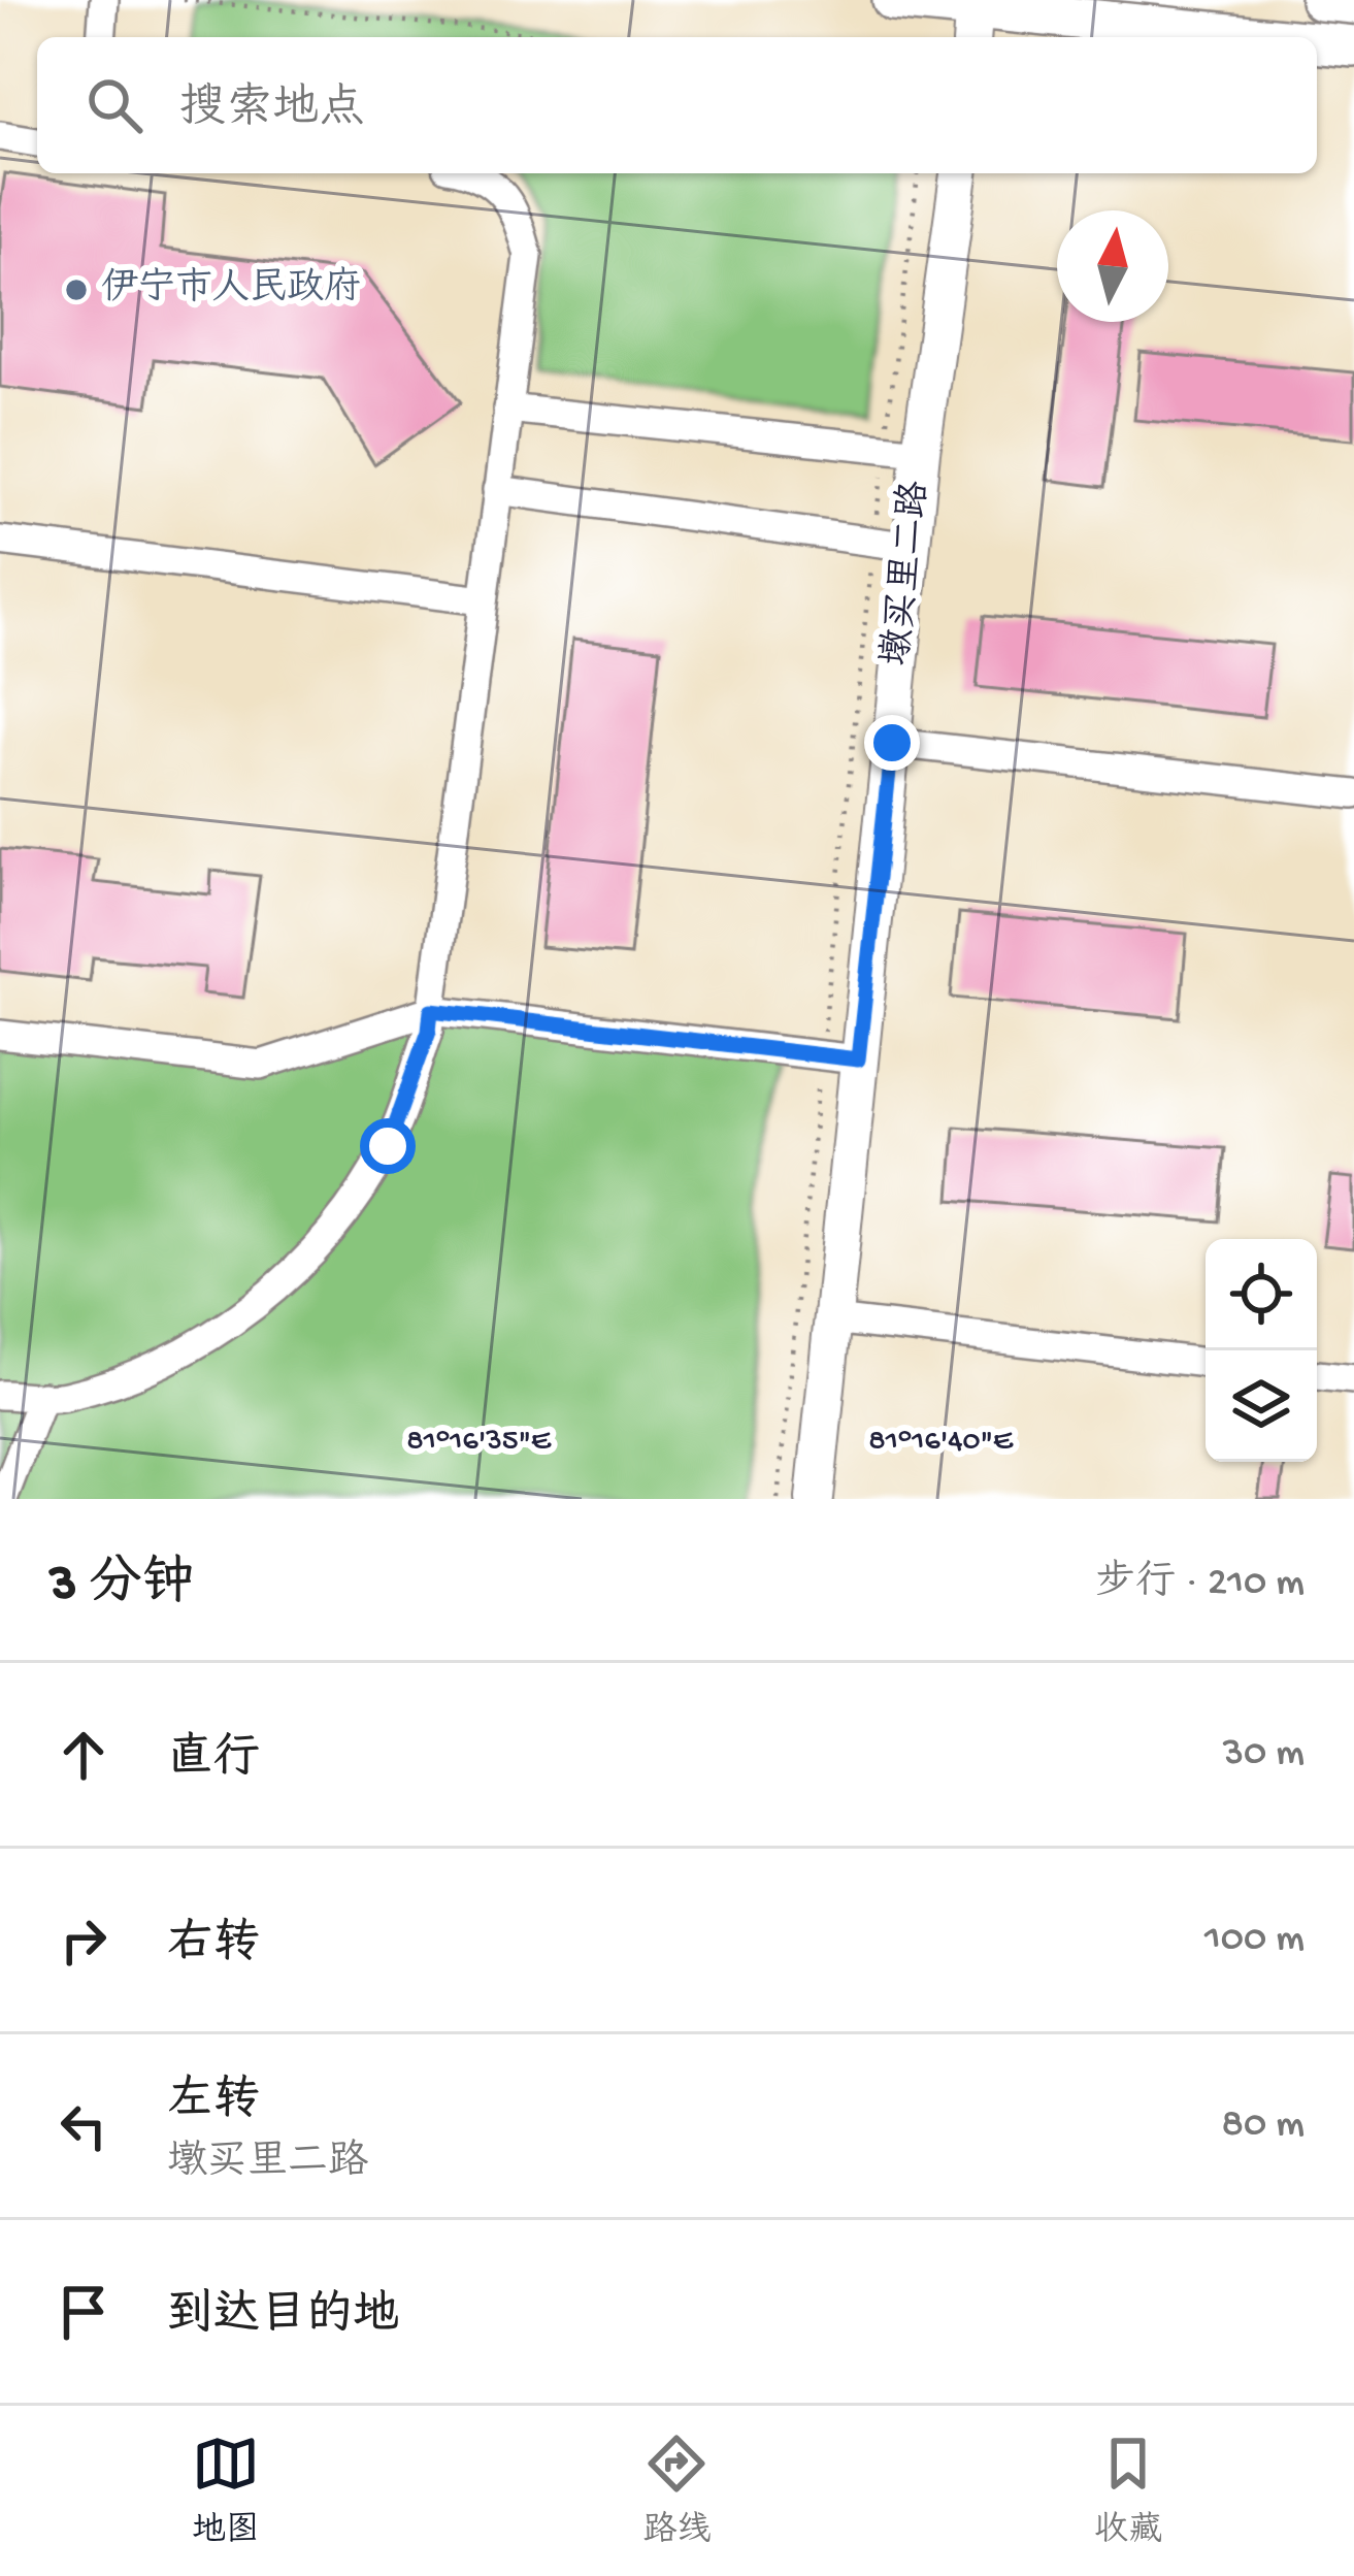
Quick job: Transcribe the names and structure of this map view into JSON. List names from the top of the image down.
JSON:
{
  "streets": {
    "street": ["墩买里二路"]
  },
  "places": ["伊宁市人民政府"],
  "north": "top",
  "page": {
    "search": "搜索地点",
    "heading": ["3 分钟", "步行 · 210 m"],
    "list": [
      ["直行", "30 m"],
      ["右转", "100 m"],
      ["左转", "墩买里二路", "80 m"],
      "到达目的地"
    ],
    "nav": ["地图", "路线", "收藏"]
  },
  "coordinates": ["81°16'35\"E", "81°16'40\"E"]
}
